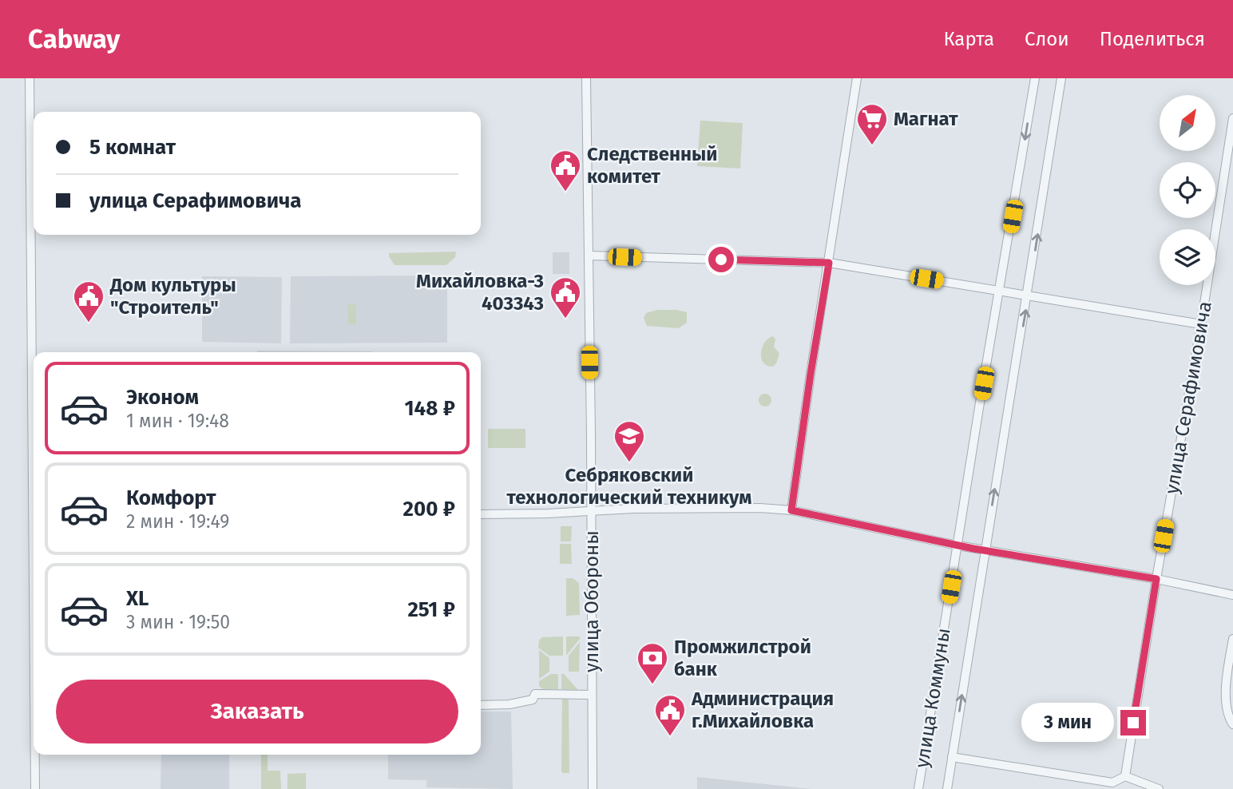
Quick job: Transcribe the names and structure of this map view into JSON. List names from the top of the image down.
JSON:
{
  "streets": {
    "street": ["улица Серафимовича", "улица Обороны", "улица Коммуны"]
  },
  "places": {
    "supermarket": ["Магнат"],
    "public building": [
      "Следственный комитет",
      "Михайловка-3 403343",
      "Дом культуры \"Строитель\"",
      "Администрация г.Михайловка"
    ],
    "school or university": ["Себряковский технологический техникум"],
    "bank": ["Промжилстрой банк"]
  },
  "north": "top right",
  "page": {
    "header": "Cabway",
    "nav": ["Карта", "Слои", "Поделиться"],
    "banner": ["5 комнат", "улица Серафимовича"],
    "list": [
      {
        "name": "Эконом",
        "note": "1 мин · 19:48",
        "value": "148 ₽"
      },
      {
        "name": "Комфорт",
        "note": "2 мин · 19:49",
        "value": "200 ₽"
      },
      {
        "name": "XL",
        "note": "3 мин · 19:50",
        "value": "251 ₽"
      }
    ],
    "buttons": "Заказать",
    "bubble": "3 мин"
  }
}
